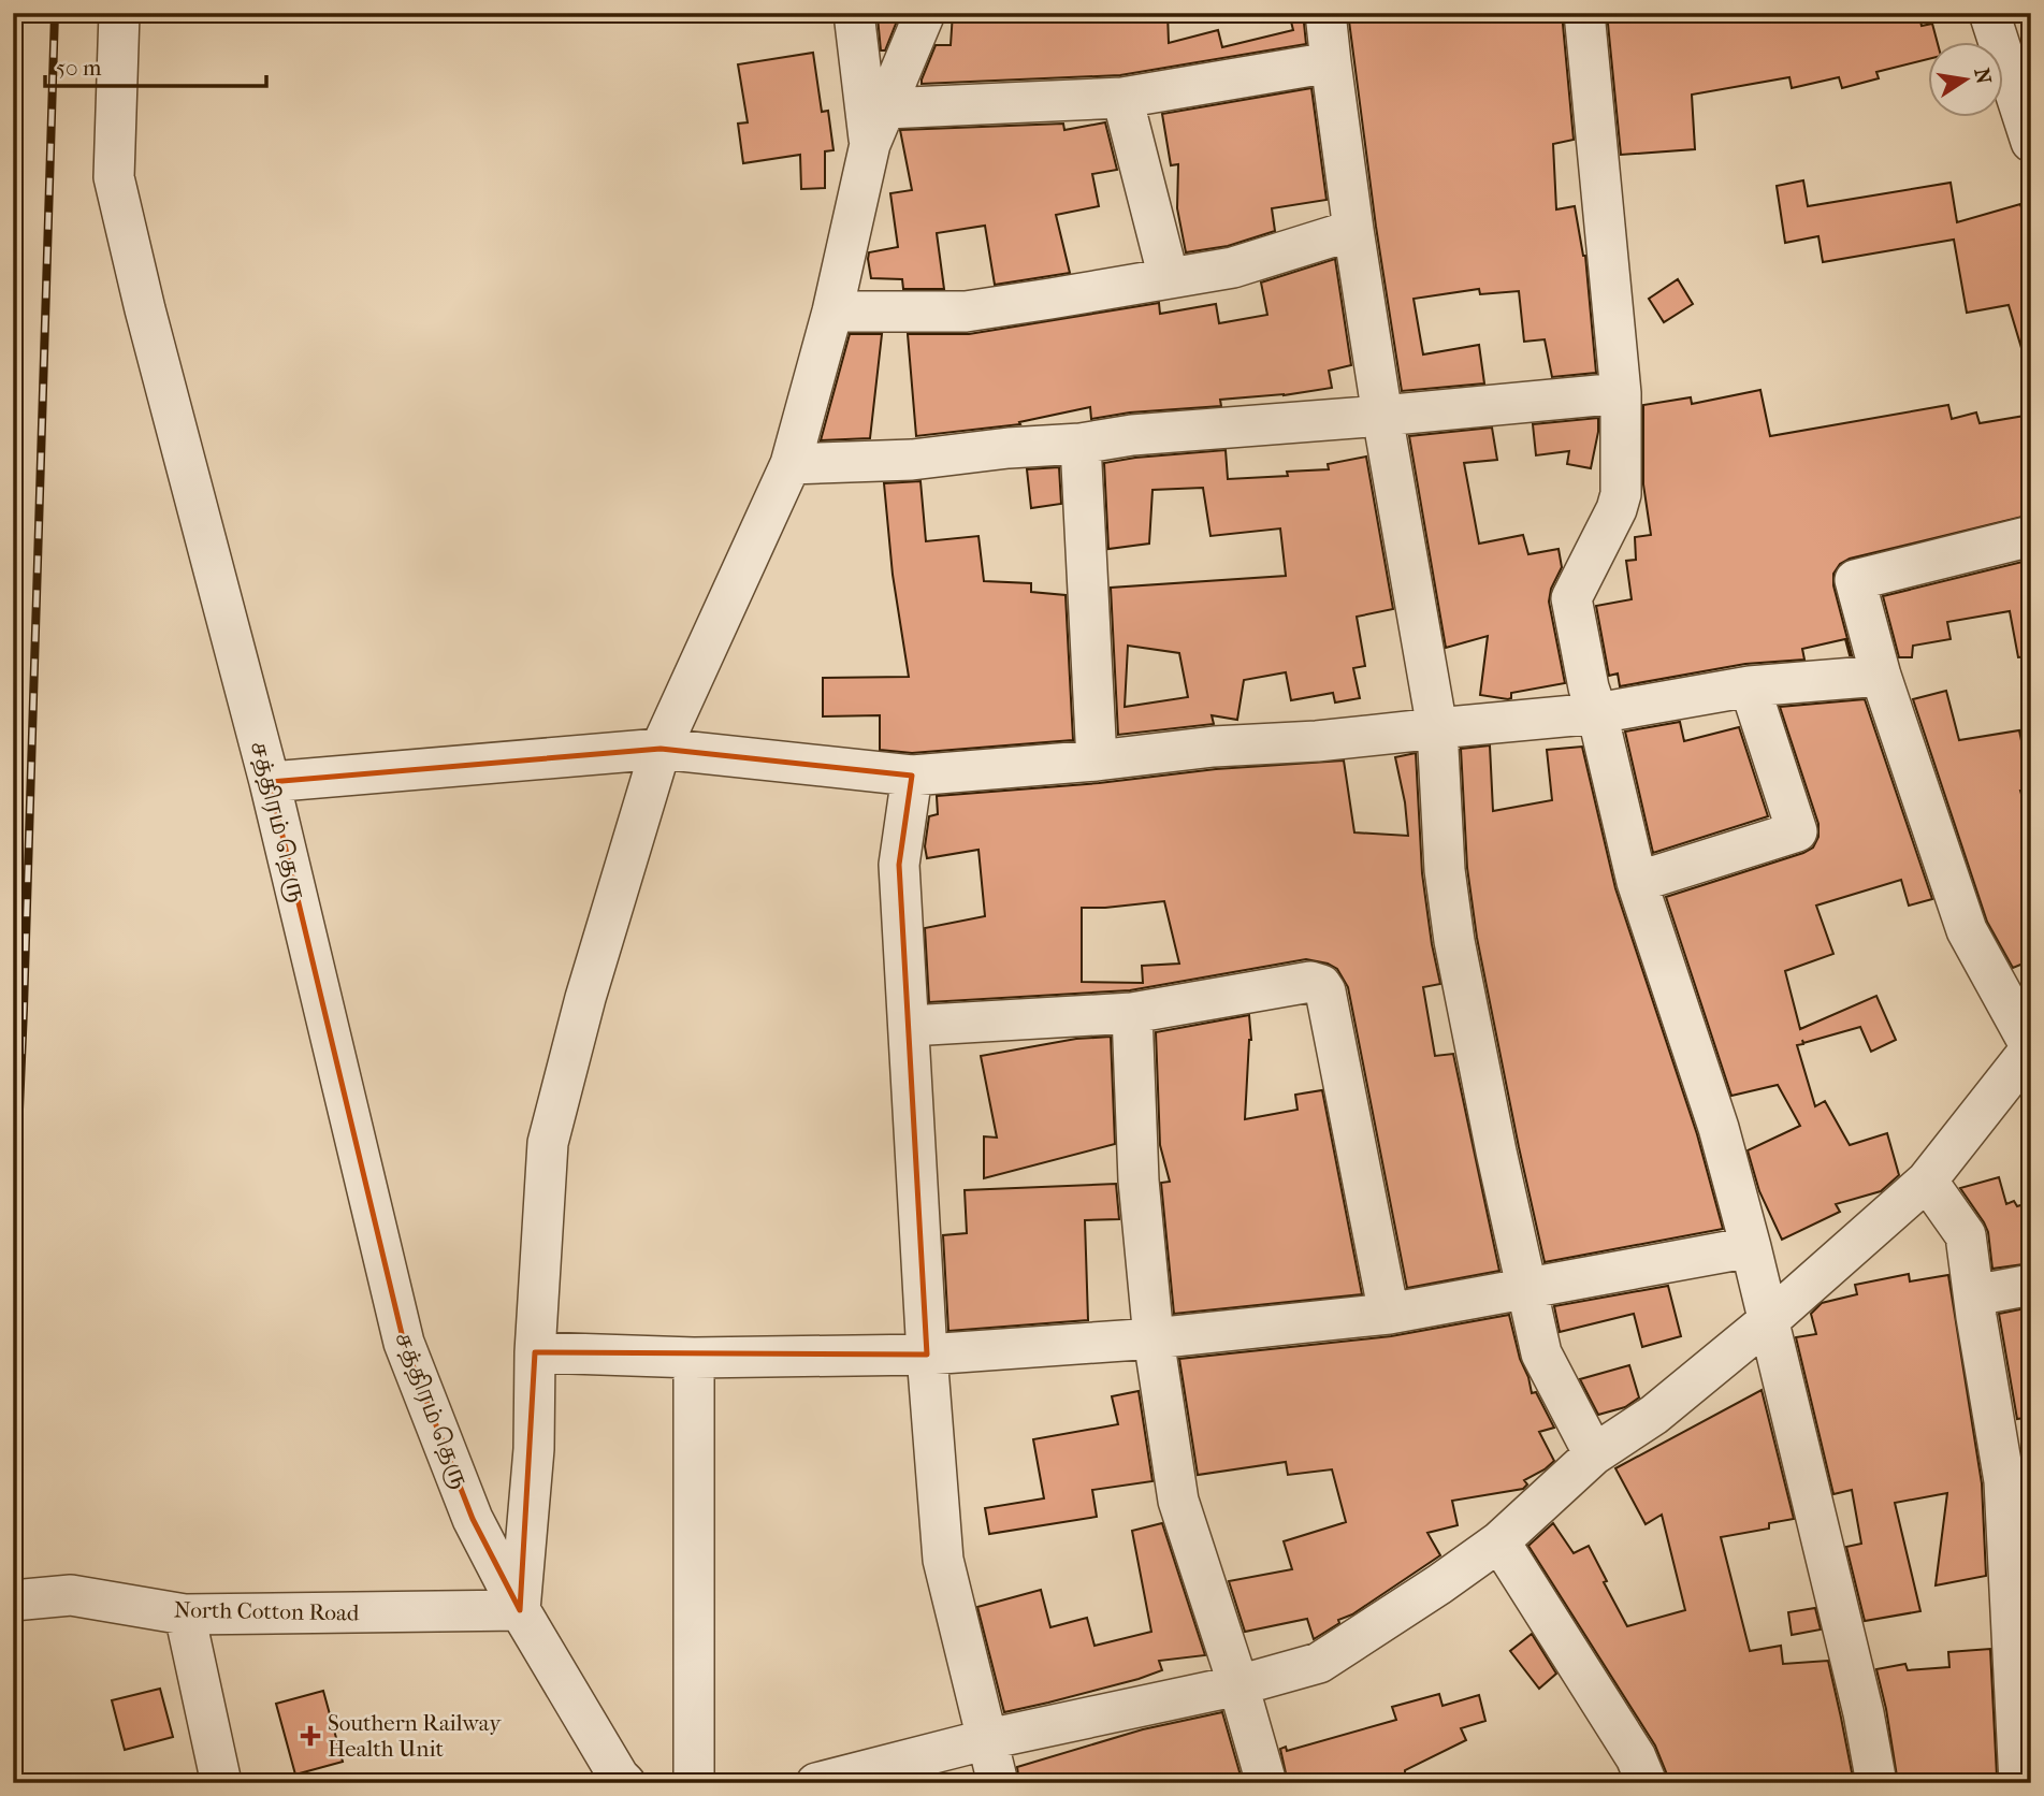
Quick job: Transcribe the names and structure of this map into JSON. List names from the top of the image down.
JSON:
{
  "streets": {
    "street": ["சத்திரம் தெரு", "North Cotton Road"]
  },
  "crossings": [
    ["சத்திரம் தெரு", "North Cotton Road"]
  ],
  "places": {
    "health": ["Southern Railway Health Unit"]
  },
  "scale_bar": "50 m",
  "north": "right"
}
